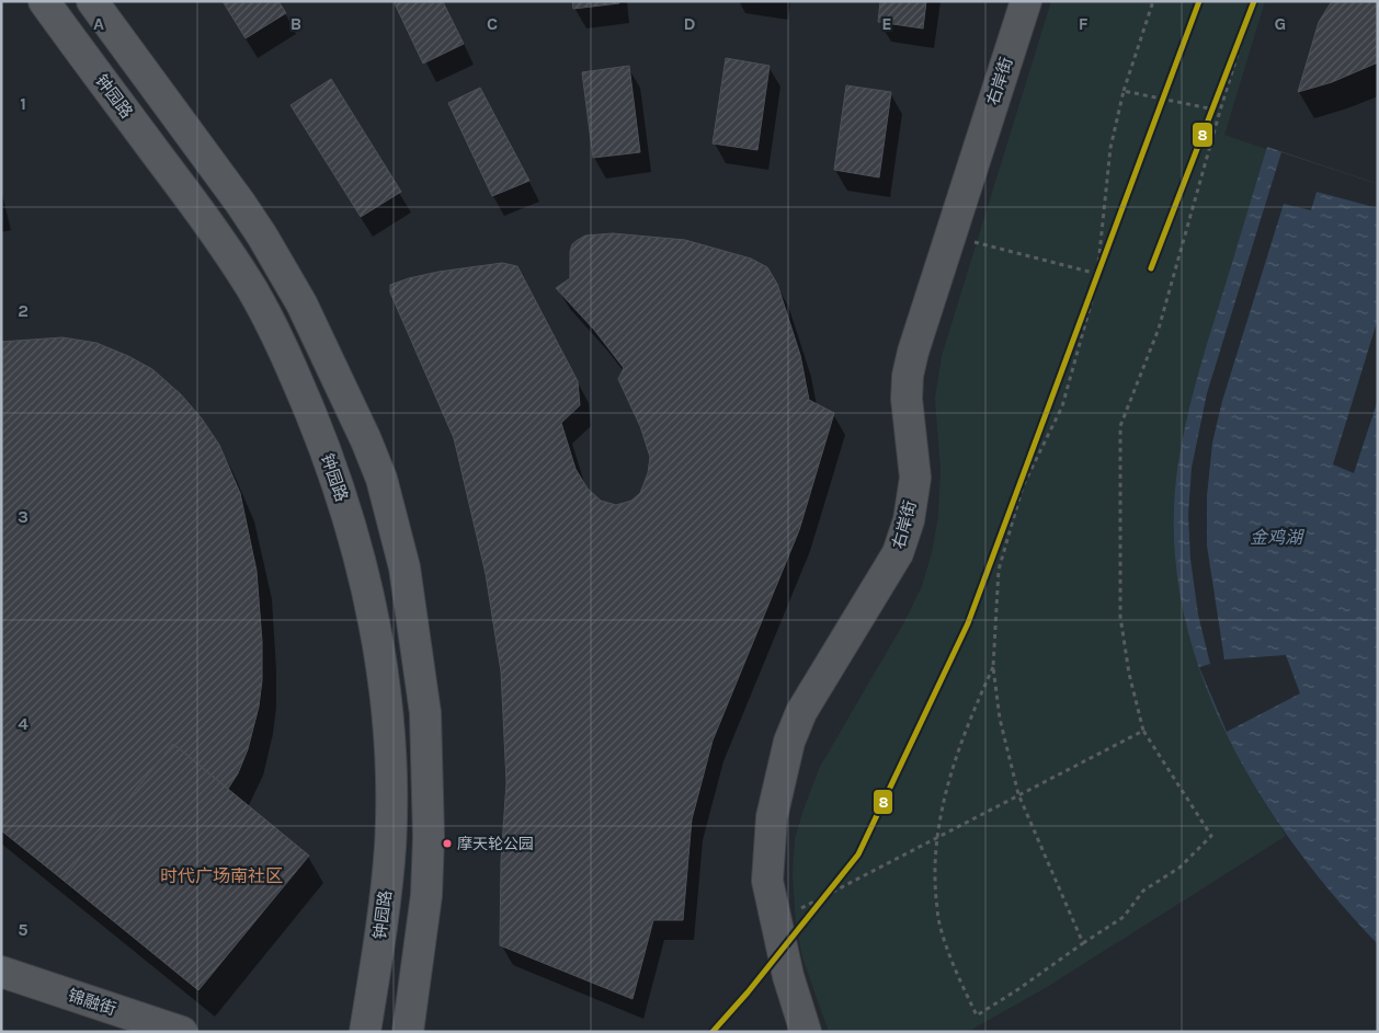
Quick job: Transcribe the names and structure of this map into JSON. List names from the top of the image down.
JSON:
{
  "streets": {
    "main road": ["钟园路"],
    "street": ["右岸街", "锦融街"]
  },
  "districts": ["时代广场南社区"],
  "water": ["金鸡湖"],
  "places": ["摩天轮公园"],
  "lines": ["transit line 8"],
  "grid": {
    "columns": [
      "A",
      "B",
      "C",
      "D",
      "E",
      "F",
      "G"
    ],
    "rows": [
      "1",
      "2",
      "3",
      "4",
      "5"
    ]
  }
}
